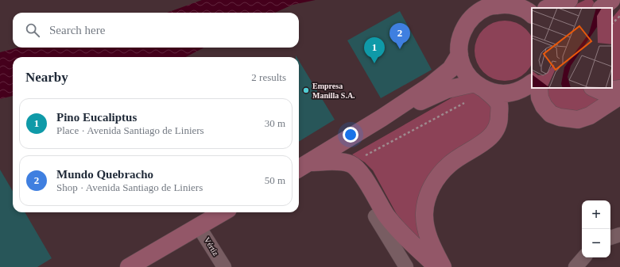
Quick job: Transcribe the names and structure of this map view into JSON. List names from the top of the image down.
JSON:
{
  "streets": {
    "street": ["Vértiz"]
  },
  "places": ["Empresa Manilla S.A."],
  "page": {
    "search": "Search here",
    "pins": ["2", "1"],
    "heading": ["Nearby", "2 results"],
    "list": [
      {
        "mark": "1",
        "name": "Pino Eucaliptus",
        "note": "Place · Avenida Santiago de Liniers",
        "value": "30 m"
      },
      {
        "mark": "2",
        "name": "Mundo Quebracho",
        "note": "Shop · Avenida Santiago de Liniers",
        "value": "50 m"
      }
    ],
    "map_buttons": ["+", "−"]
  }
}
